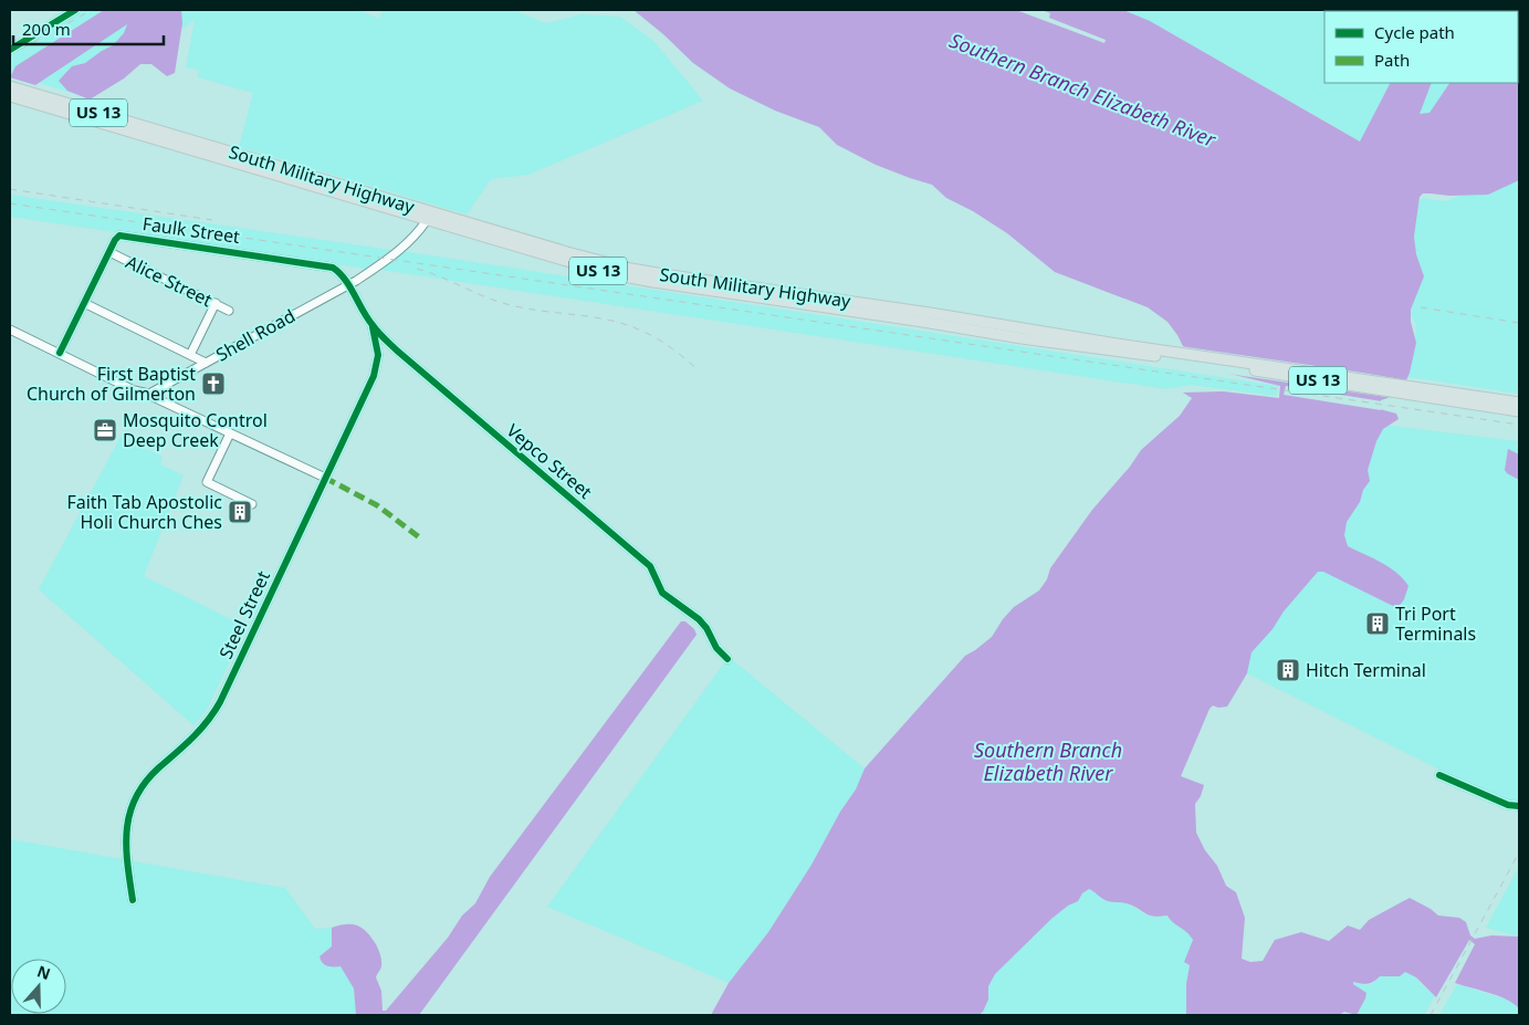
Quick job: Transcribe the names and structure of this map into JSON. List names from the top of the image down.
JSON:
{
  "streets": {
    "main road": ["US 13", "South Military Highway"],
    "street": [
      "Faulk Street",
      "Alice Street",
      "Shell Road",
      "Vepco Street",
      "Steel Street"
    ]
  },
  "crossings": [
    ["South Military Highway", "Shell Road"],
    ["Faulk Street", "Alice Street"],
    ["Faulk Street", "Shell Road"],
    ["Faulk Street", "Vepco Street"],
    ["Shell Road", "Vepco Street"],
    ["Vepco Street", "Steel Street"]
  ],
  "water": ["Southern Branch Elizabeth River"],
  "places": {
    "church": ["First Baptist Church of Gilmerton"],
    "office": ["Mosquito Control Deep Creek"],
    "building": ["Faith Tab Apostolic Holi Church Ches", "Tri Port Terminals", "Hitch Terminal"]
  },
  "legend": ["Cycle path", "Path"],
  "scale_bar": "200 m",
  "north": "top"
}
